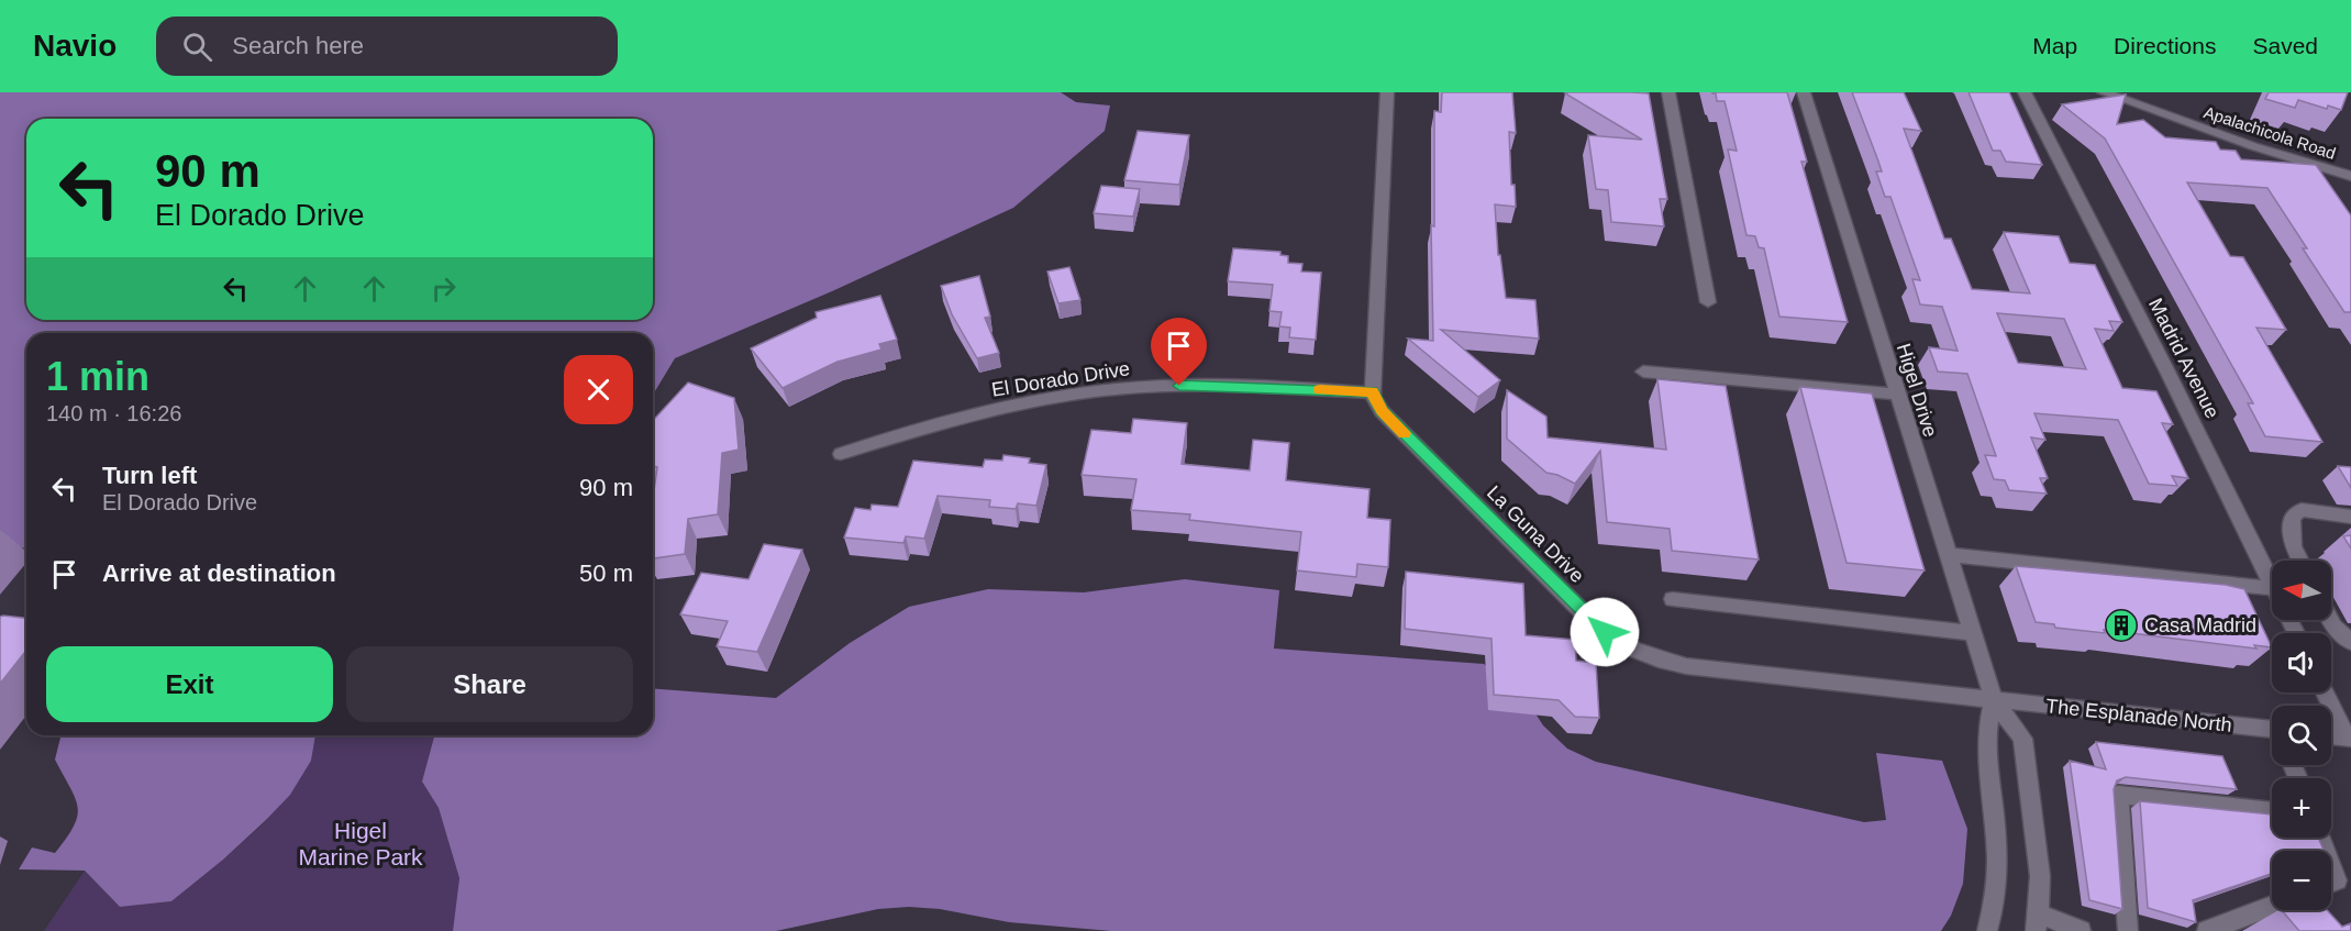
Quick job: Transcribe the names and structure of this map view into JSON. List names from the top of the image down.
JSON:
{
  "streets": {
    "street": [
      "Apalachicola Road",
      "Madrid Avenue",
      "El Dorado Drive",
      "Higel Drive",
      "La Guna Drive",
      "The Esplanade North"
    ]
  },
  "crossings": [
    ["El Dorado Drive", "La Guna Drive"],
    ["Higel Drive", "La Guna Drive"],
    ["Higel Drive", "The Esplanade North"],
    ["La Guna Drive", "The Esplanade North"]
  ],
  "parks": ["Higel Marine Park"],
  "places": {
    "building": ["Casa Madrid"]
  },
  "north": "left",
  "page": {
    "header": "Navio",
    "search": "Search here",
    "nav": ["Map", "Directions", "Saved"],
    "turn": ["90 m", "El Dorado Drive"],
    "heading": ["1 min", "140 m · 16:26"],
    "list": [
      {
        "name": "Turn left",
        "note": "El Dorado Drive",
        "value": "90 m"
      },
      {
        "name": "Arrive at destination",
        "value": "50 m"
      }
    ],
    "map_buttons": ["+", "−"],
    "buttons": ["Exit", "Share"]
  }
}
